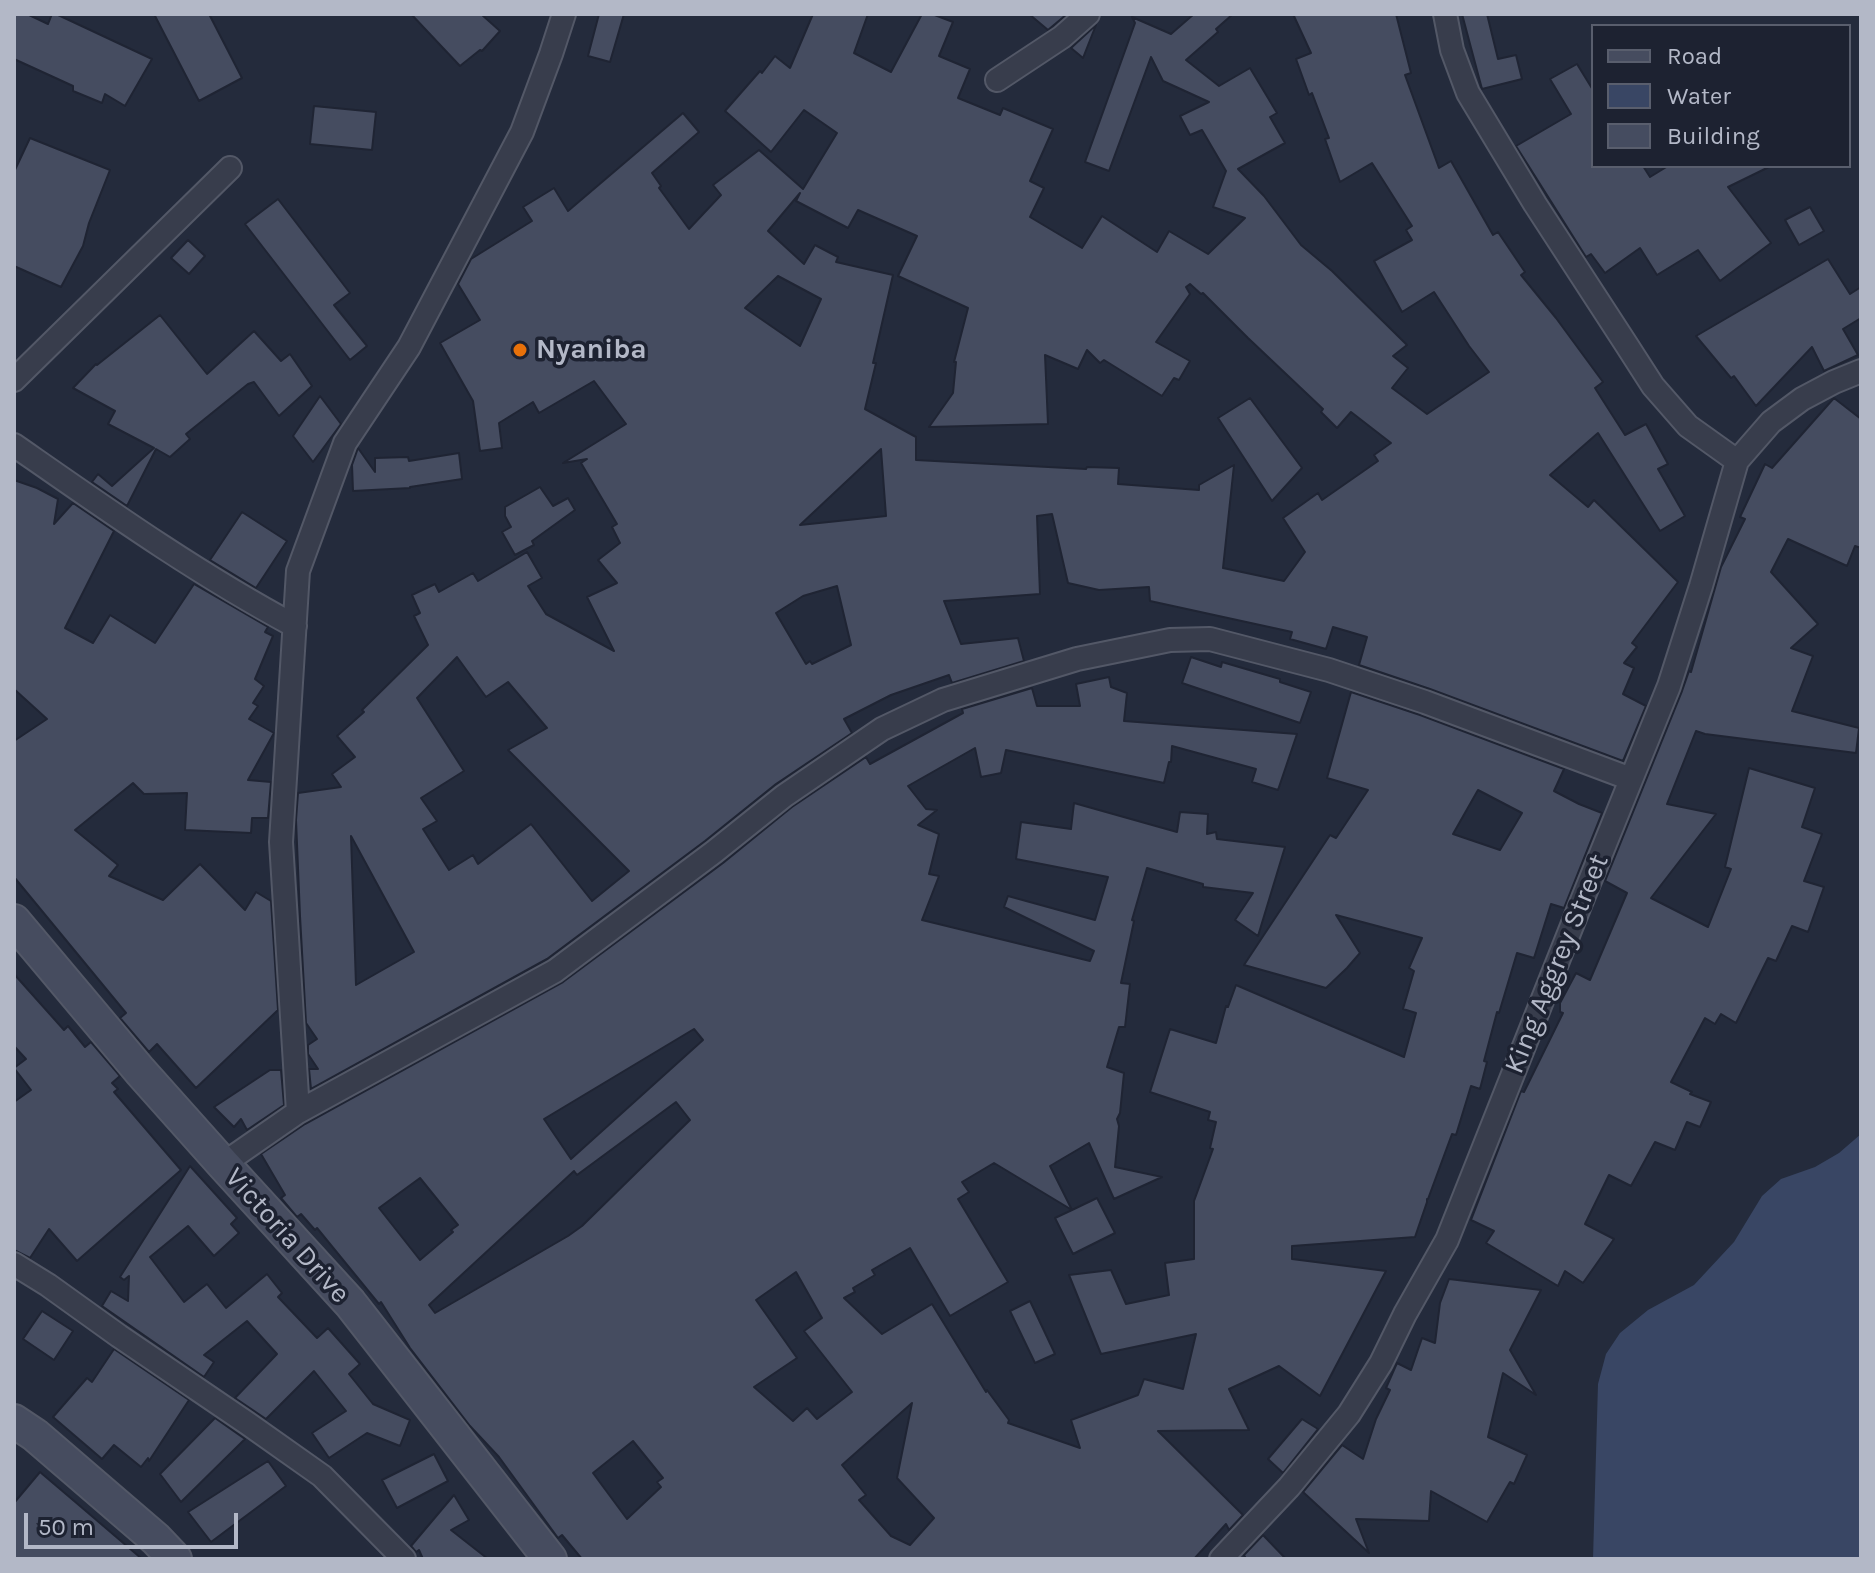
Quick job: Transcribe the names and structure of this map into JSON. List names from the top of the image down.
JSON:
{
  "streets": {
    "street": ["King Aggrey Street", "Victoria Drive"]
  },
  "places": ["Nyaniba"],
  "legend": ["Road", "Water", "Building"],
  "scale_bar": "50 m"
}
